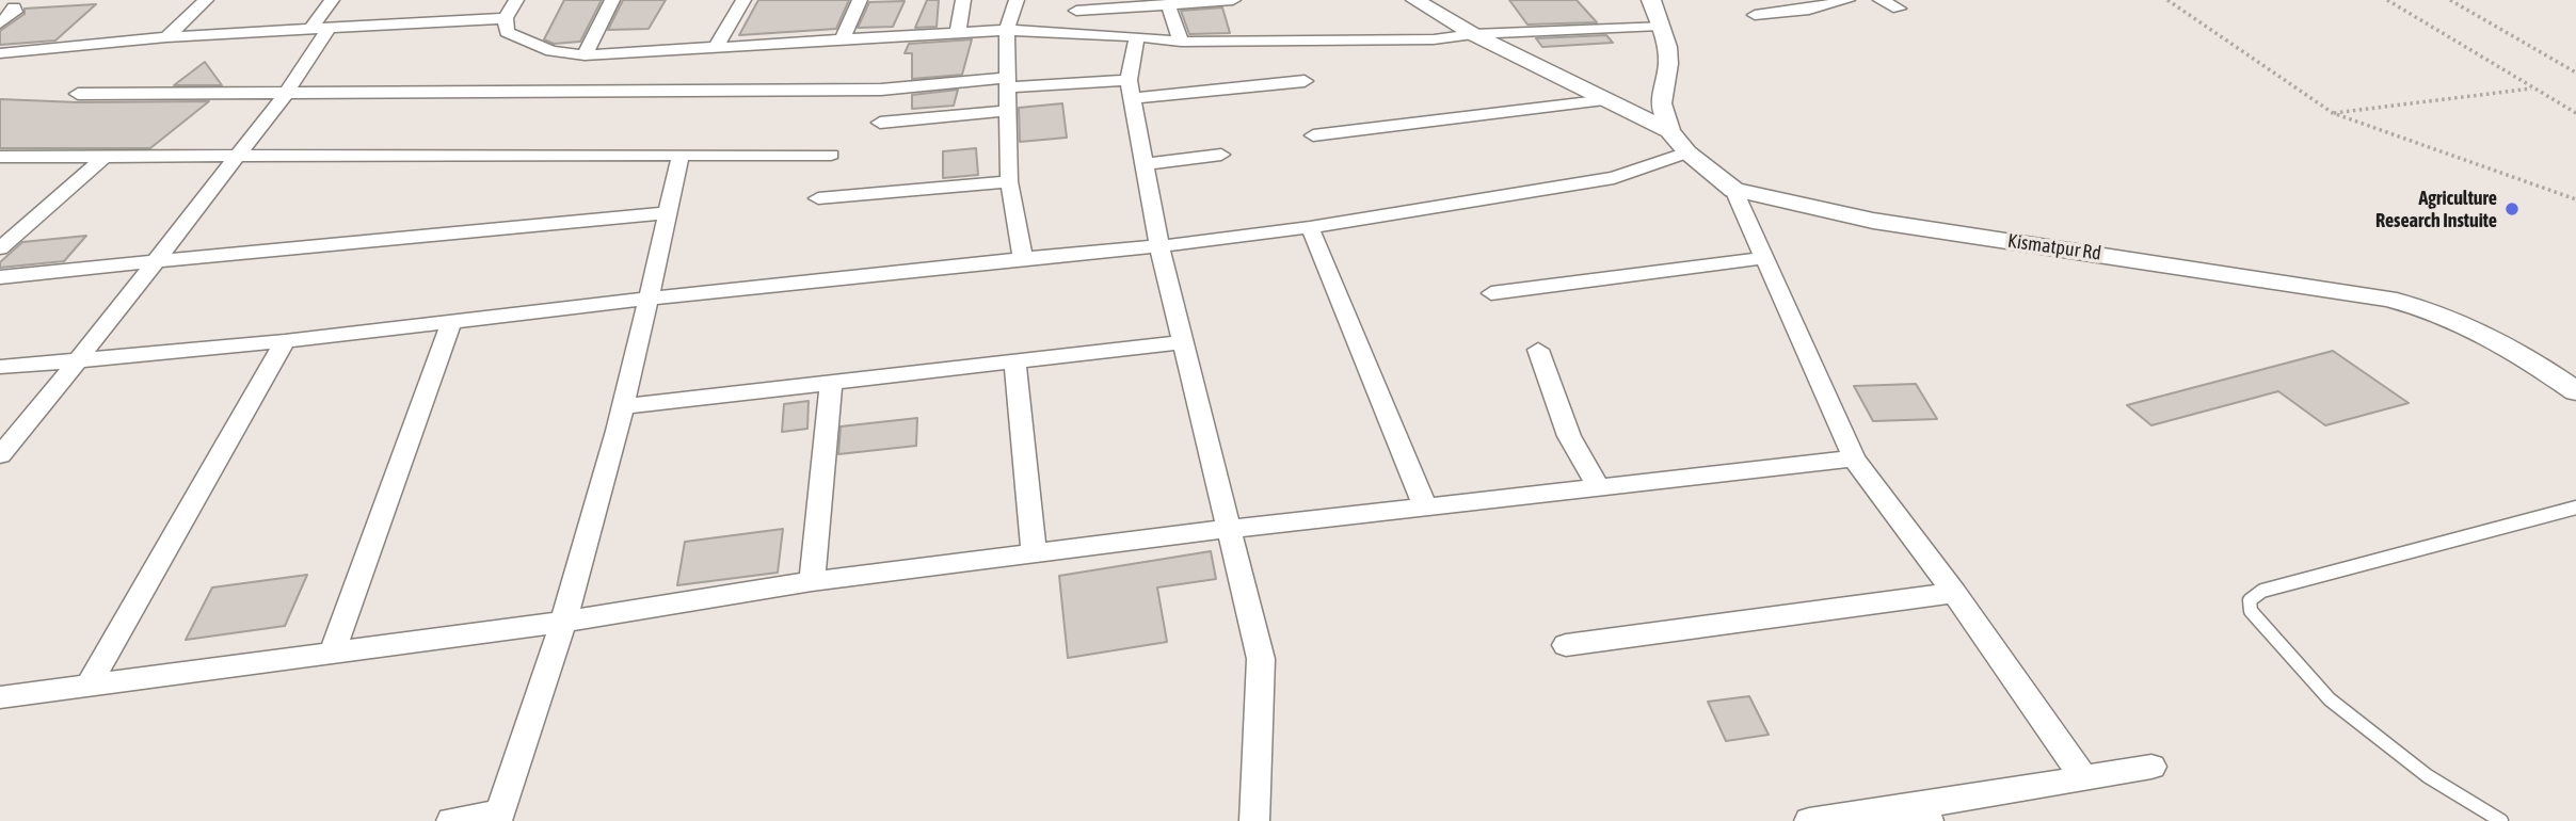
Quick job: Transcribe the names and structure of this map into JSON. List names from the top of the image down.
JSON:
{
  "streets": {
    "street": ["Kismatpur Rd"]
  },
  "places": ["Agriculture Research Instuite"]
}
